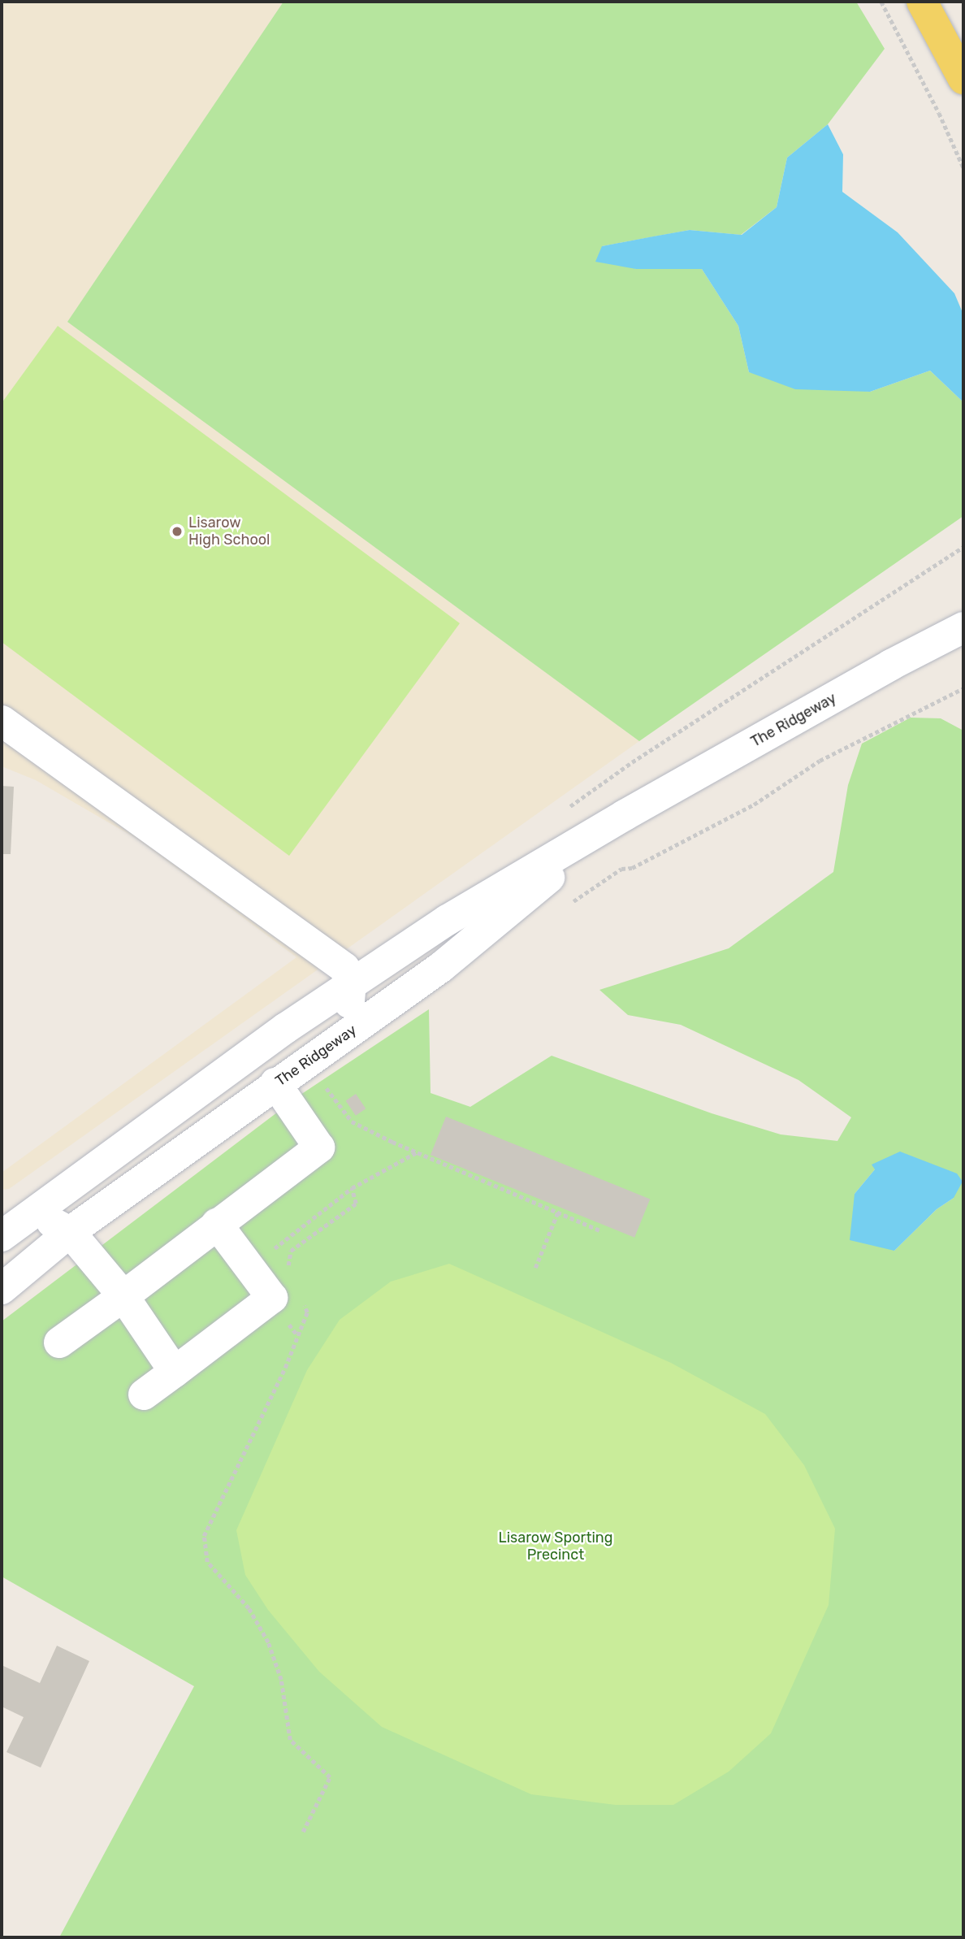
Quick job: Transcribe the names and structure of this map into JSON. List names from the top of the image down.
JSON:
{
  "streets": {
    "street": ["The Ridgeway"]
  },
  "parks": ["Lisarow Sporting Precinct"],
  "places": ["Lisarow High School"]
}
